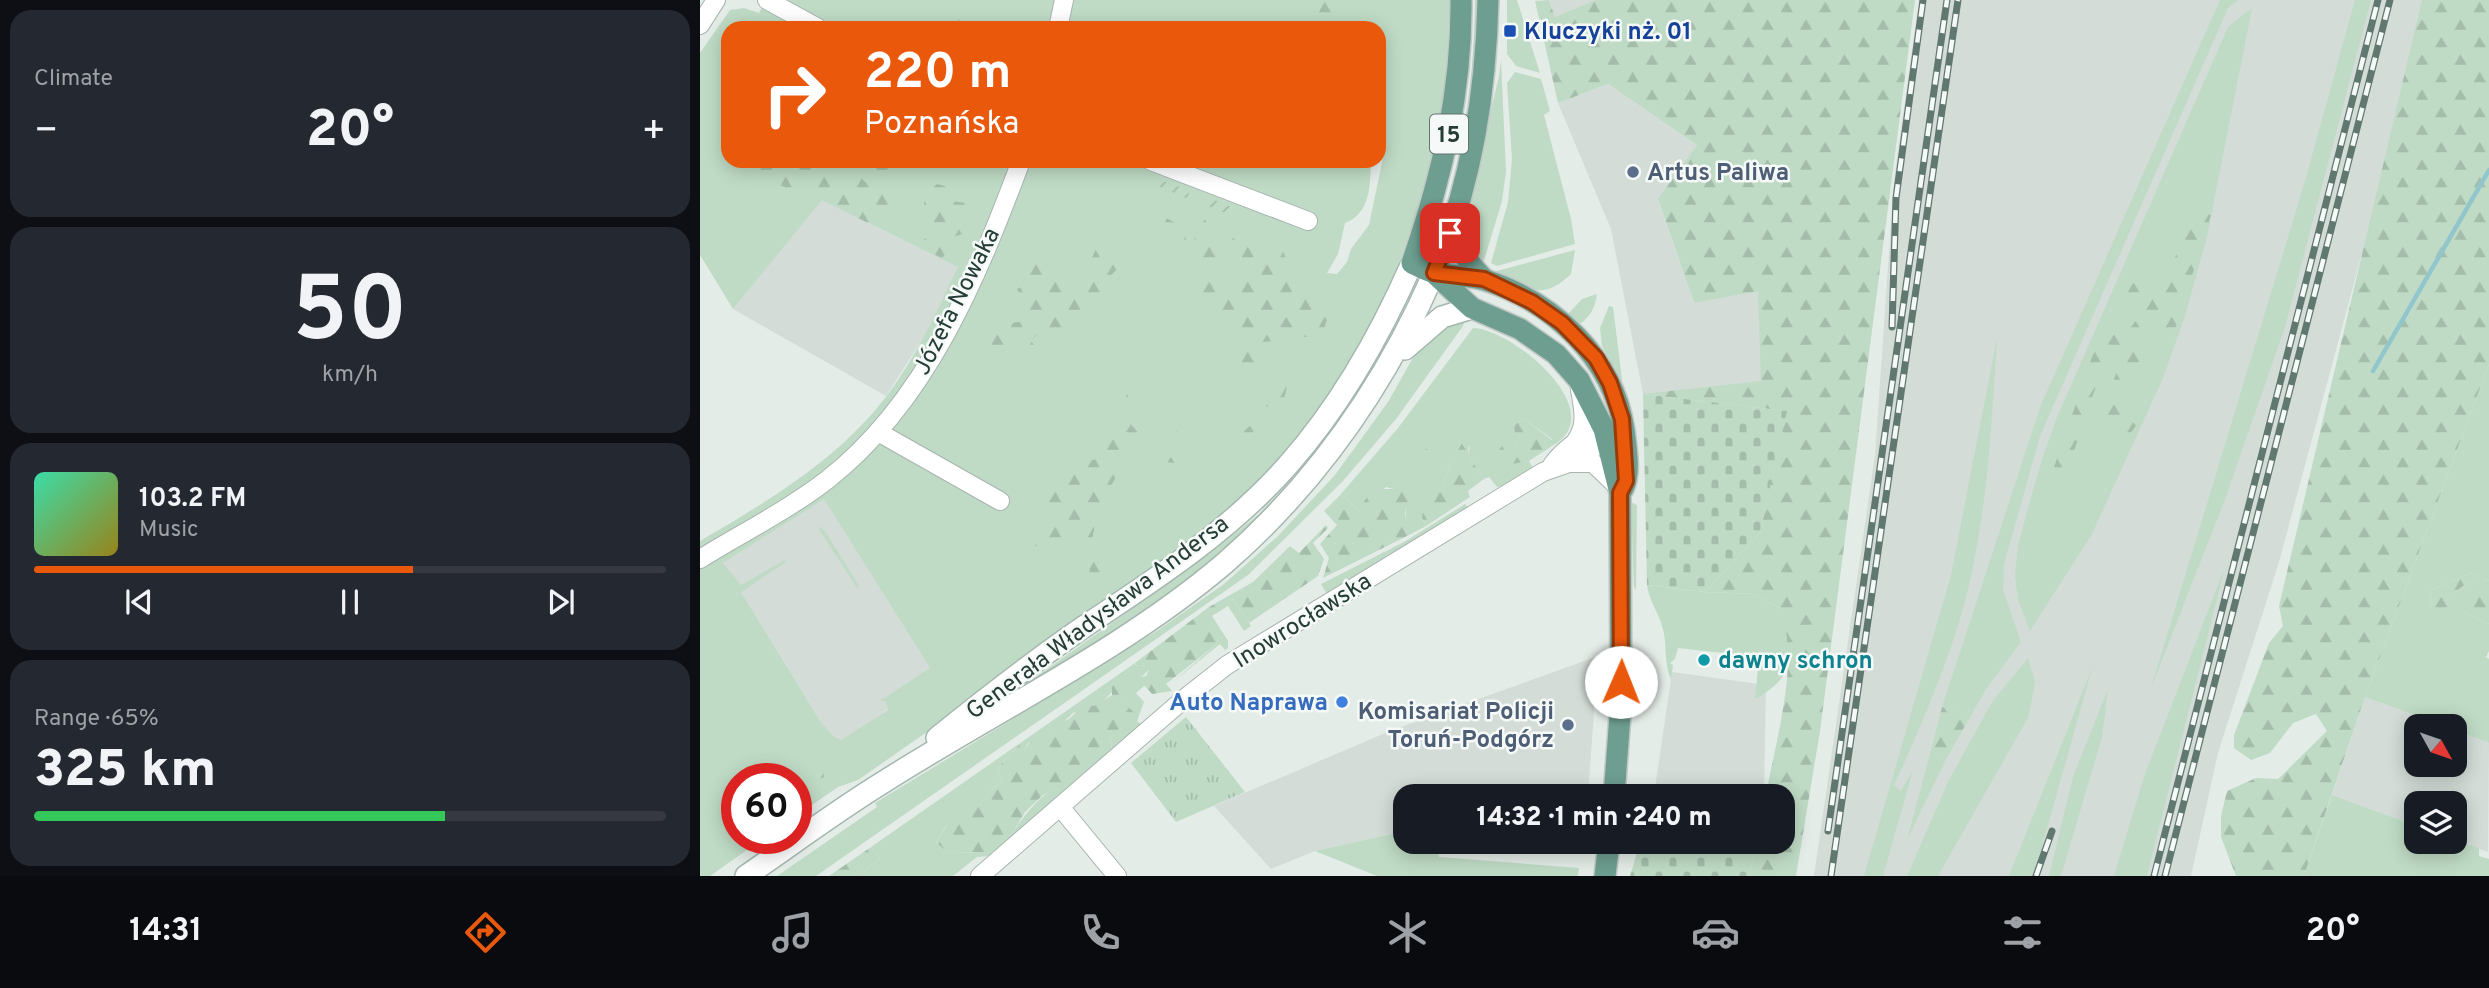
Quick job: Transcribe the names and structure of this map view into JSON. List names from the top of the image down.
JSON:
{
  "streets": {
    "main road": ["15", "Generała Władysława Andersa"],
    "street": ["Józefa Nowaka", "Inowrocławska"]
  },
  "crossings": [
    ["15", "Generała Władysława Andersa"]
  ],
  "places": {
    "transit": ["Kluczyki nż. 01"],
    "other": [
      "Artus Paliwa",
      "dawny schron",
      "Auto Naprawa",
      "Komisariat Policji Toruń-Podgórz"
    ]
  },
  "north": "bottom right",
  "page": {
    "tile": [
      "Climate",
      ["50", "km/h"],
      ["Range · 65%", "325 km"]
    ],
    "turn": ["220 m", "Poznańska"],
    "heat": ["−", "20°", "+"],
    "song": ["103.2 FM", "Music"],
    "limit": "60",
    "trip": "14:32 · 1 min · 240 m",
    "tabs": ["14:31", "20°"]
  }
}
